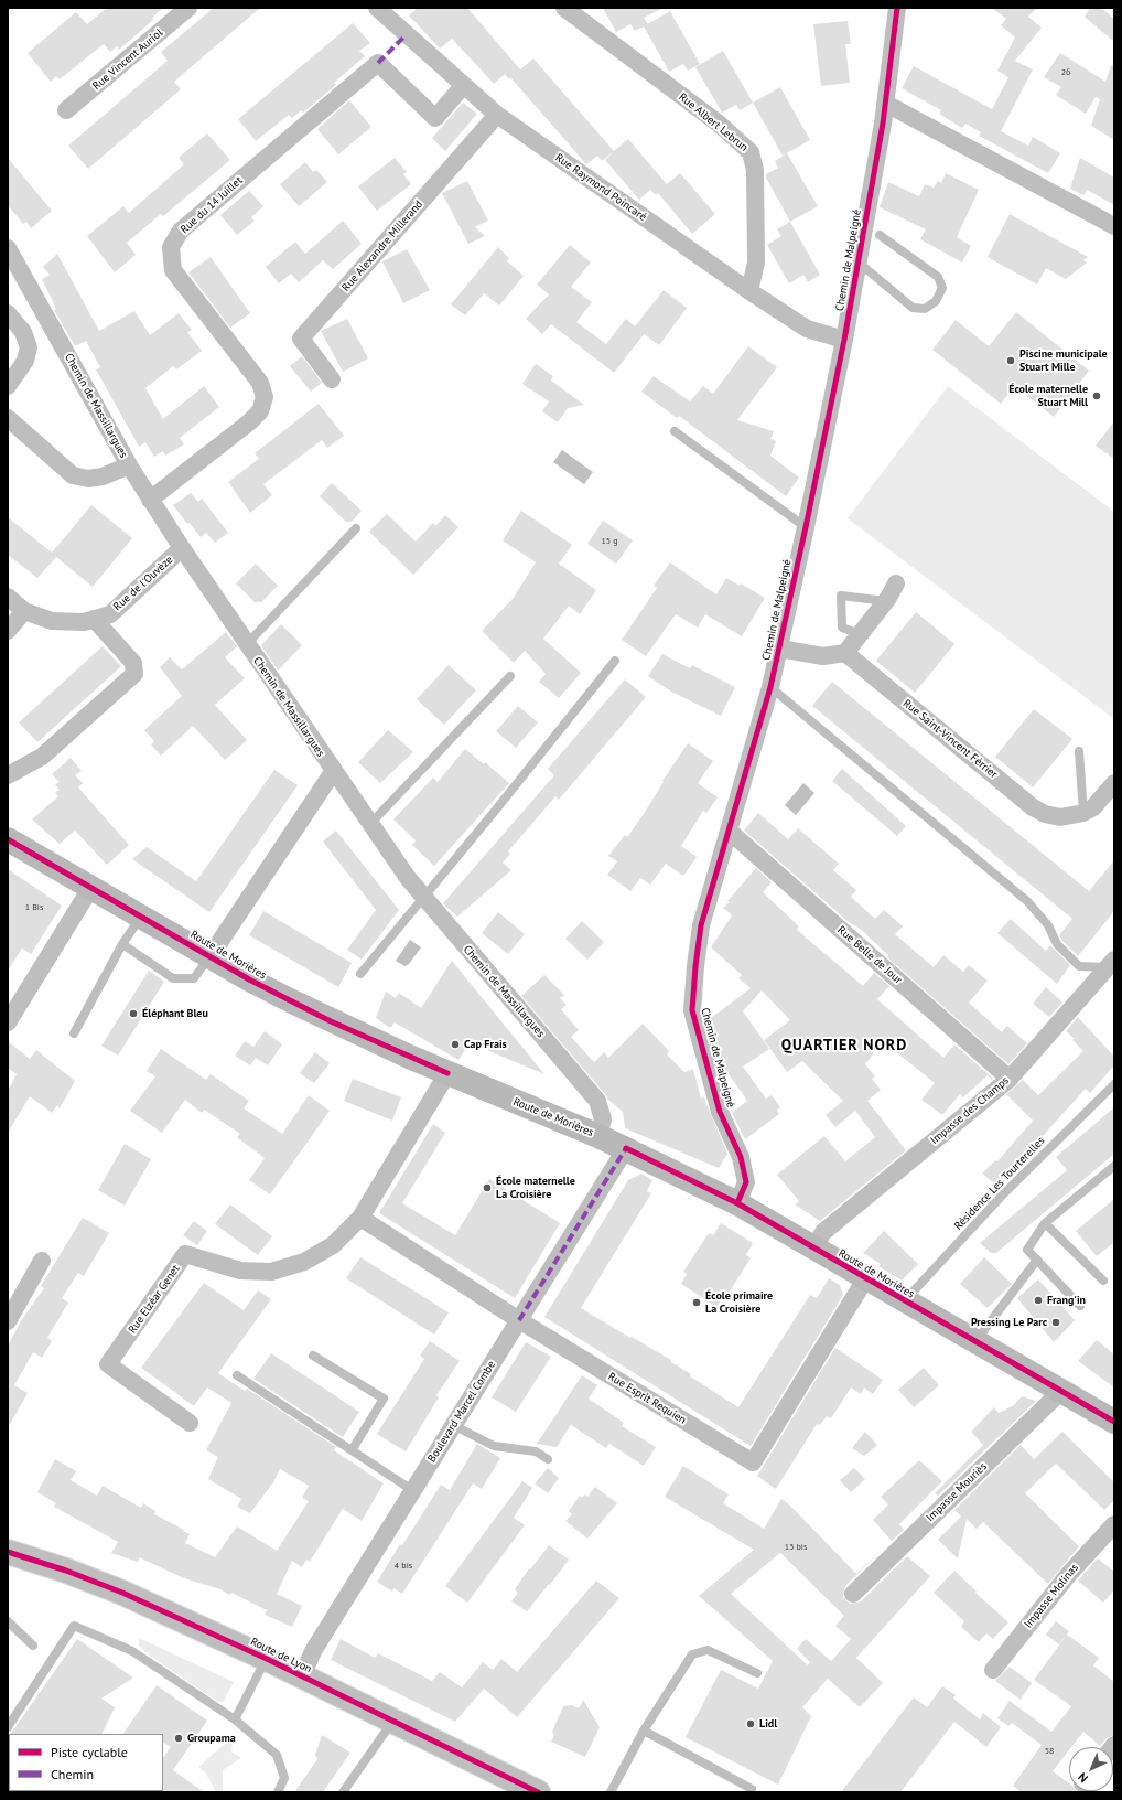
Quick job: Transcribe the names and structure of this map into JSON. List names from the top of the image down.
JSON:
{
  "streets": {
    "main road": ["Route de Morières", "Route de Lyon"],
    "street": [
      "Rue Vincent Auriol",
      "Rue Albert Lebrun",
      "Rue Raymond Poincaré",
      "Rue du 14 Juillet",
      "Rue Alexandre Millerand",
      "Chemin de Malpeigné",
      "Chemin de Massillargues",
      "Rue de l'Ouvèze",
      "Rue Saint-Vincent Férrier",
      "Rue Belle de Jour",
      "Impasse des Champs",
      "Rue Elzéar Genet",
      "Rue Esprit Requien",
      "Boulevard Marcel Combe",
      "Impasse Mouriès",
      "Impasse Molinas"
    ],
    "lane": ["Résidence Les Tourterelles"]
  },
  "crossings": [
    ["Rue Albert Lebrun", "Rue Raymond Poincaré"],
    ["Rue Raymond Poincaré", "Rue du 14 Juillet"],
    ["Rue Raymond Poincaré", "Rue Alexandre Millerand"],
    ["Rue Raymond Poincaré", "Chemin de Malpeigné"],
    ["Rue du 14 Juillet", "Chemin de Massillargues"],
    ["Chemin de Malpeigné", "Route de Morières"],
    ["Chemin de Malpeigné", "Rue Belle de Jour"],
    ["Chemin de Massillargues", "Rue de l'Ouvèze"],
    ["Chemin de Massillargues", "Route de Morières"],
    ["Route de Morières", "Impasse des Champs"],
    ["Route de Morières", "Résidence Les Tourterelles"],
    ["Route de Morières", "Rue Elzéar Genet"],
    ["Route de Morières", "Rue Esprit Requien"],
    ["Route de Morières", "Boulevard Marcel Combe"],
    ["Route de Morières", "Impasse Mouriès"],
    ["Rue Belle de Jour", "Impasse des Champs"],
    ["Rue Elzéar Genet", "Rue Esprit Requien"],
    ["Rue Esprit Requien", "Boulevard Marcel Combe"],
    ["Boulevard Marcel Combe", "Route de Lyon"]
  ],
  "districts": ["QUARTIER NORD"],
  "places": [
    "Piscine municipale Stuart Mille",
    "École maternelle Stuart Mill",
    "Éléphant Bleu",
    "Cap Frais",
    "École maternelle La Croisière",
    "Frang'in",
    "École primaire La Croisière",
    "Pressing Le Parc",
    "Lidl",
    "Groupama"
  ],
  "house_numbers": [
    "26",
    "15 g",
    "1 Bis",
    "13 bis",
    "4 bis",
    "58"
  ],
  "legend": ["Piste cyclable", "Chemin"],
  "north": "bottom left"
}
